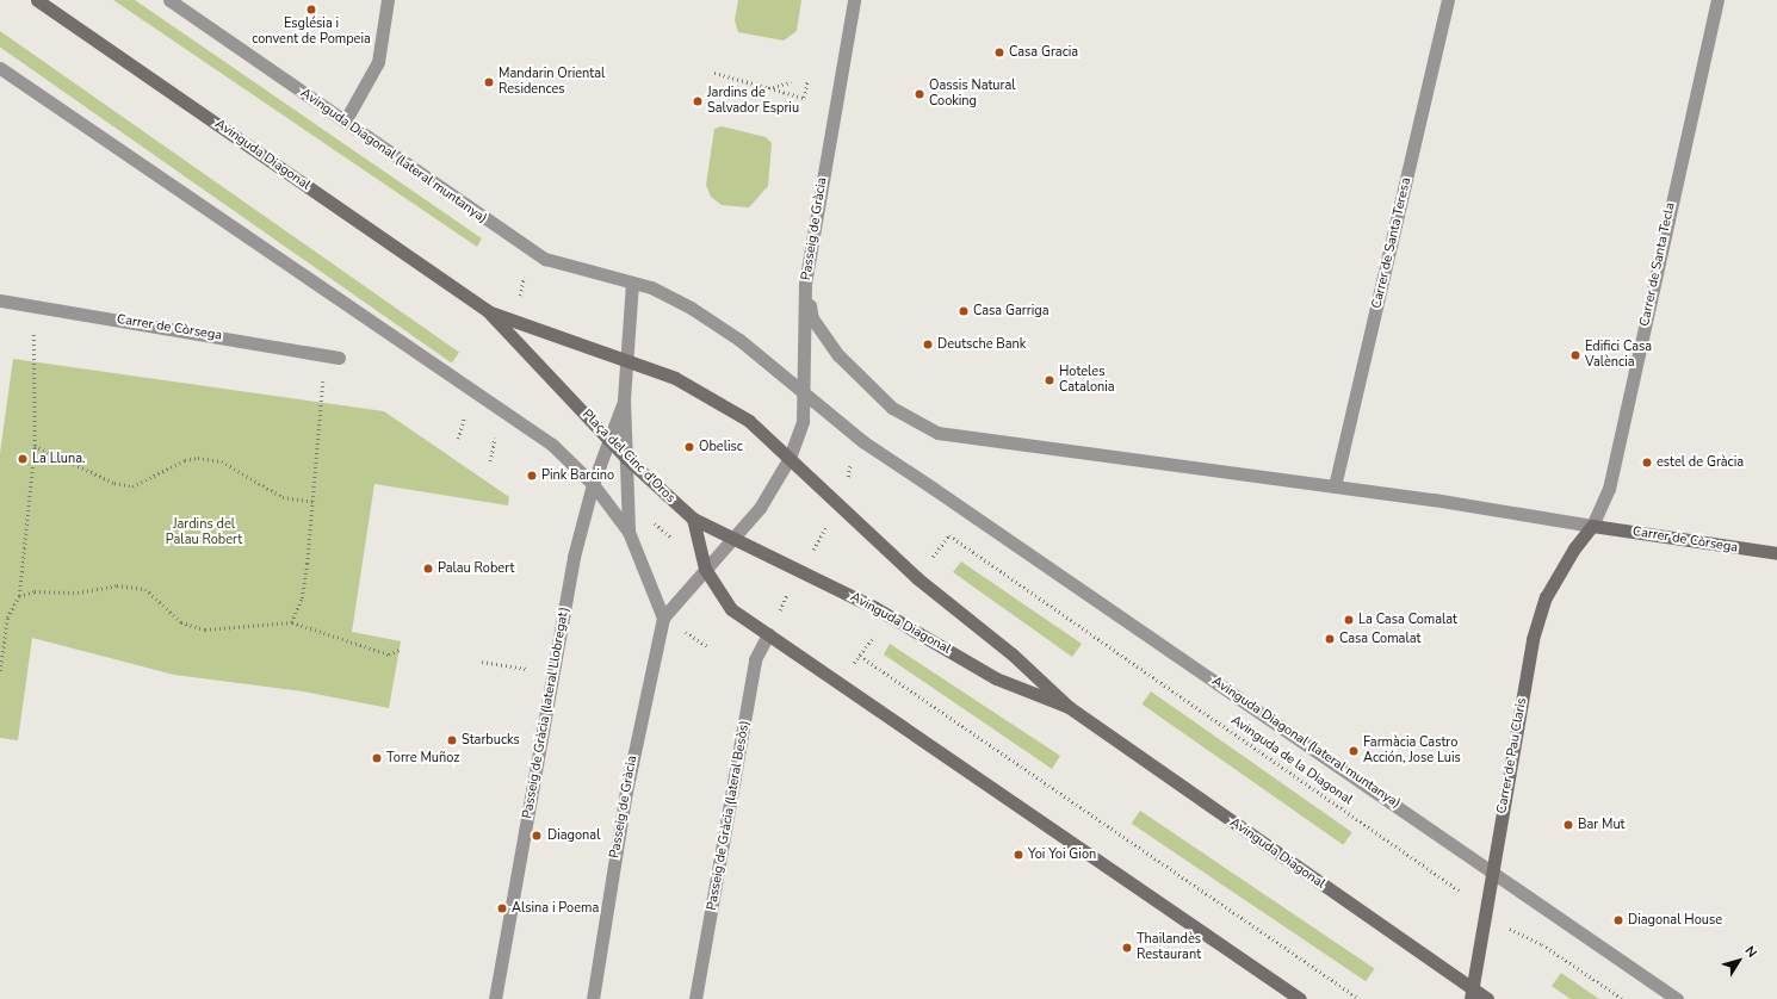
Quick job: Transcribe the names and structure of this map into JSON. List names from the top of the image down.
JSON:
{
  "streets": {
    "main road": [
      "Avinguda Diagonal",
      "Carrer de Còrsega",
      "Plaça del Cinc d'Oros",
      "Carrer de Pau Claris"
    ],
    "street": [
      "Avinguda Diagonal (lateral muntanya)",
      "Passeig de Gràcia",
      "Carrer de Santa Teresa",
      "Carrer de Santa Tecla",
      "Passeig de Gràcia (lateral Llobregat)",
      "Passeig de Gràcia (lateral Besòs)"
    ],
    "path": ["Avinguda de la Diagonal"]
  },
  "crossings": [
    ["Avinguda Diagonal", "Passeig de Gràcia"],
    ["Avinguda Diagonal", "Plaça del Cinc d'Oros"],
    ["Avinguda Diagonal", "Carrer de Pau Claris"],
    ["Avinguda Diagonal (lateral muntanya)", "Passeig de Gràcia"],
    ["Avinguda Diagonal (lateral muntanya)", "Carrer de Pau Claris"],
    ["Passeig de Gràcia", "Plaça del Cinc d'Oros"],
    ["Carrer de Santa Tecla", "Carrer de Còrsega"],
    ["Carrer de Santa Tecla", "Carrer de Pau Claris"],
    ["Carrer de Còrsega", "Carrer de Pau Claris"],
    ["Plaça del Cinc d'Oros", "Passeig de Gràcia (lateral Llobregat)"],
    ["Carrer de Pau Claris", "Avinguda de la Diagonal"]
  ],
  "parks": ["Jardins del Palau Robert"],
  "places": [
    "Església i convent de Pompeia",
    "Casa Gracia",
    "Mandarin Oriental Residences",
    "Oassis Natural Cooking",
    "Jardins de Salvador Espriu",
    "Casa Garriga",
    "Deutsche Bank",
    "Edifici Casa València",
    "Hoteles Catalonia",
    "Obelisc",
    "La Lluna.",
    "estel de Gràcia",
    "Pink Barcino",
    "Palau Robert",
    "La Casa Comalat",
    "Casa Comalat",
    "Starbucks",
    "Farmàcia Castro Acción, Jose Luis",
    "Torre Muñoz",
    "Bar Mut",
    "Diagonal",
    "Yoi Yoi Gion",
    "Alsina i Poema",
    "Diagonal House",
    "Thailandès Restaurant"
  ],
  "north": "top right"
}
